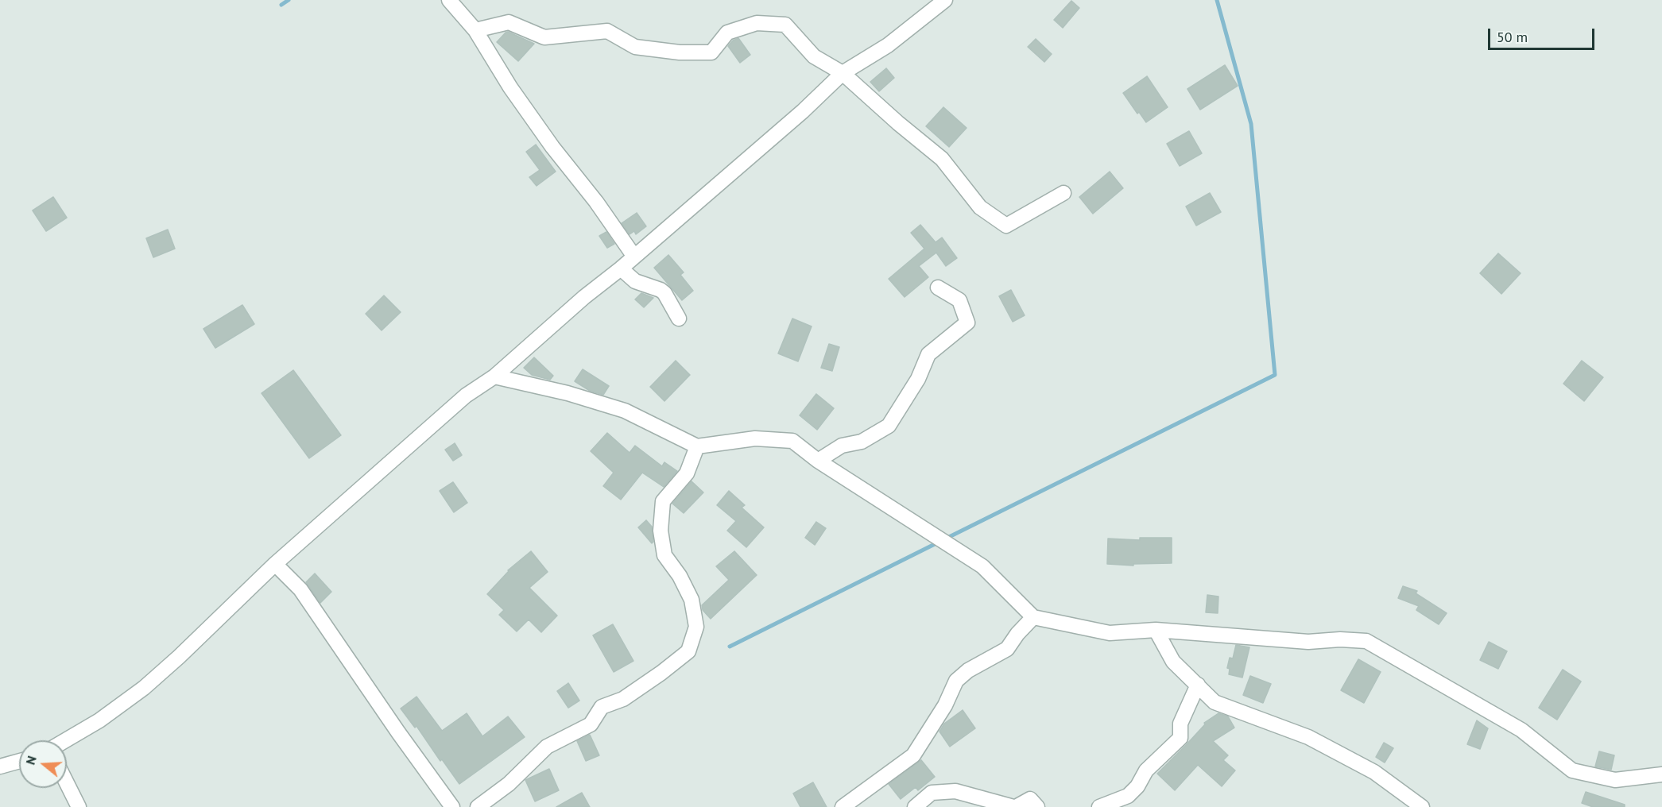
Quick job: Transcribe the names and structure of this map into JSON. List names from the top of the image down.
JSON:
{
  "scale_bar": "50 m",
  "north": "left"
}
